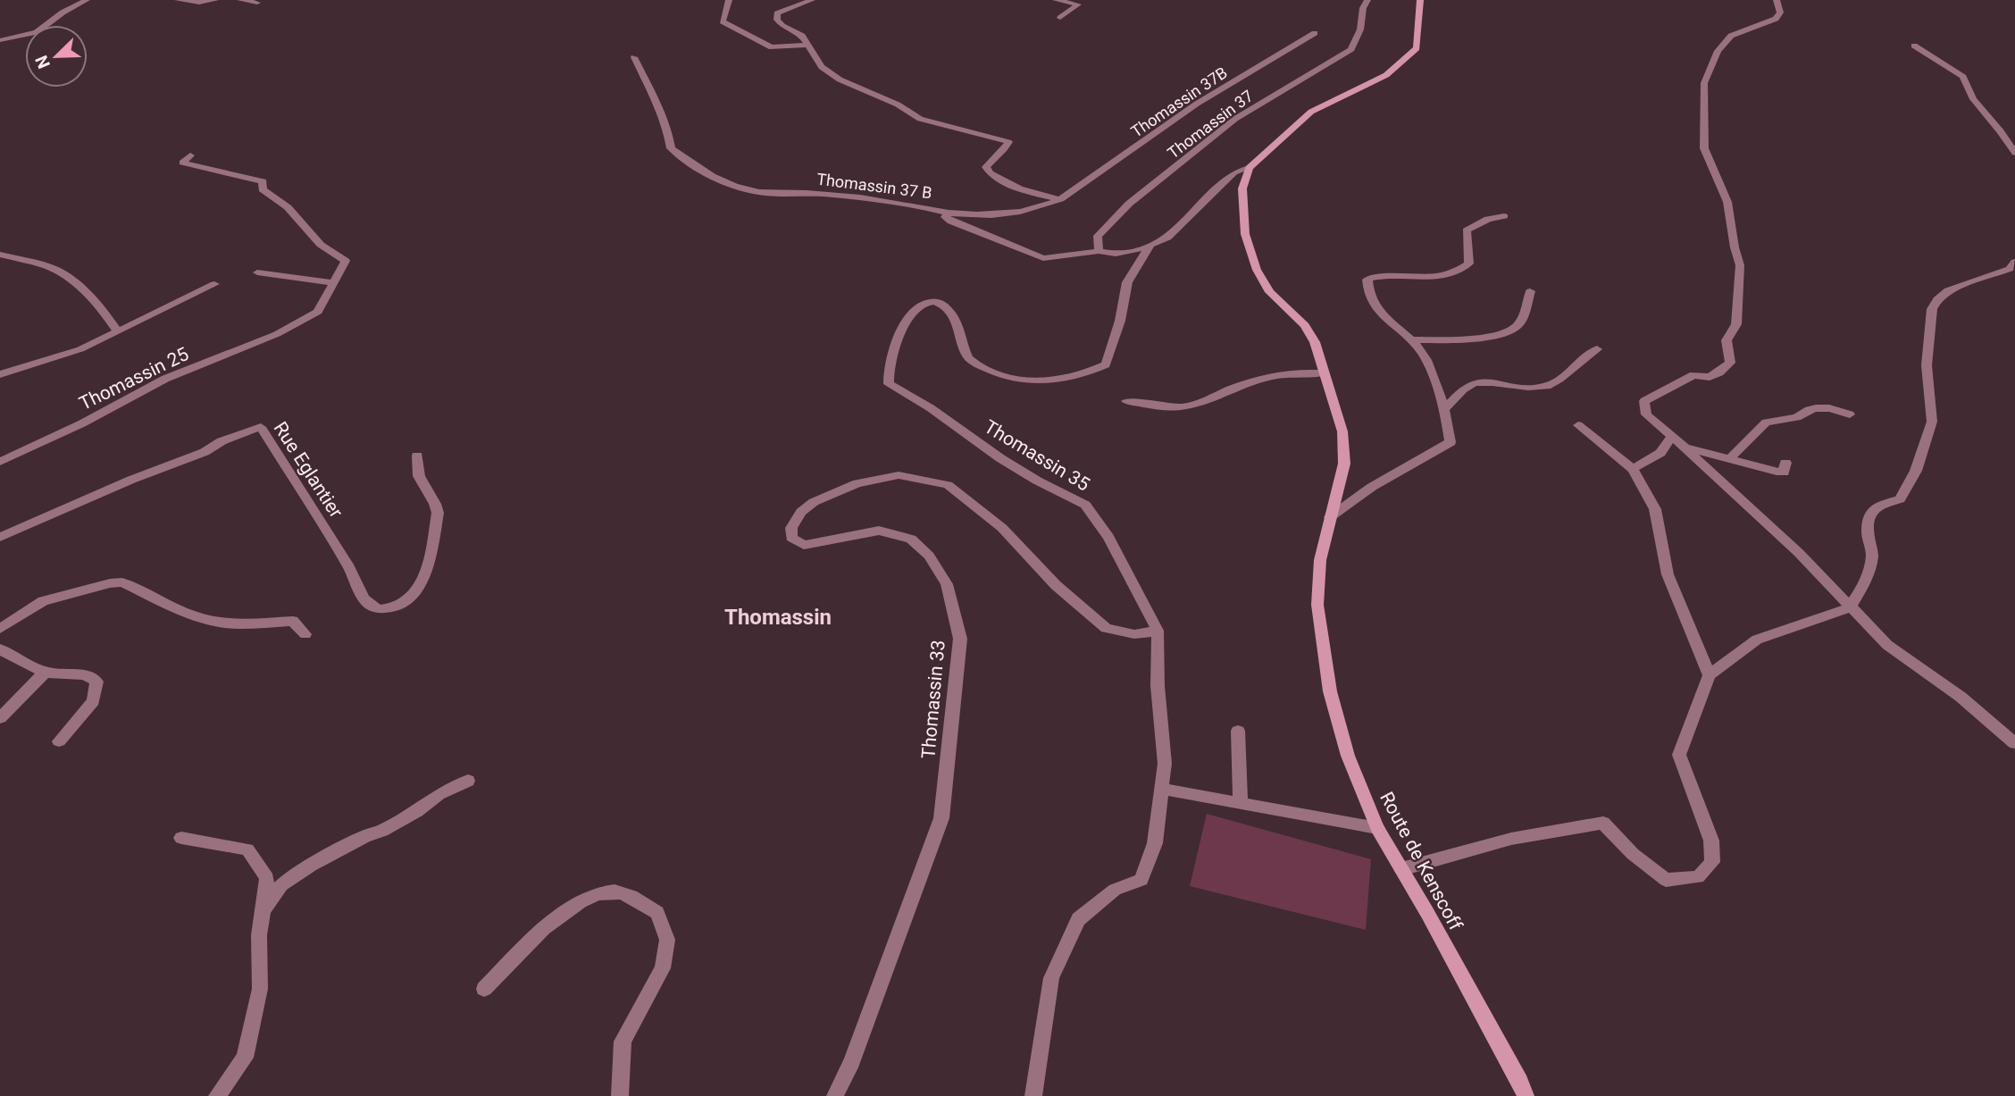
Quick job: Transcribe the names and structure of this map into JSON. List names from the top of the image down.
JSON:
{
  "streets": {
    "main road": ["Route de Kenscoff"],
    "street": [
      "Thomassin 37B",
      "Thomassin 37",
      "Thomassin 37 B",
      "Thomassin 25",
      "Thomassin 35",
      "Rue Eglantier",
      "Thomassin 33"
    ]
  },
  "crossings": [
    ["Thomassin 37B", "Thomassin 37 B"],
    ["Thomassin 37", "Thomassin 37 B"],
    ["Thomassin 37 B", "Thomassin 35"],
    ["Thomassin 37 B", "Route de Kenscoff"],
    ["Thomassin 35", "Thomassin 33"]
  ],
  "districts": ["Thomassin"],
  "north": "bottom left"
}
